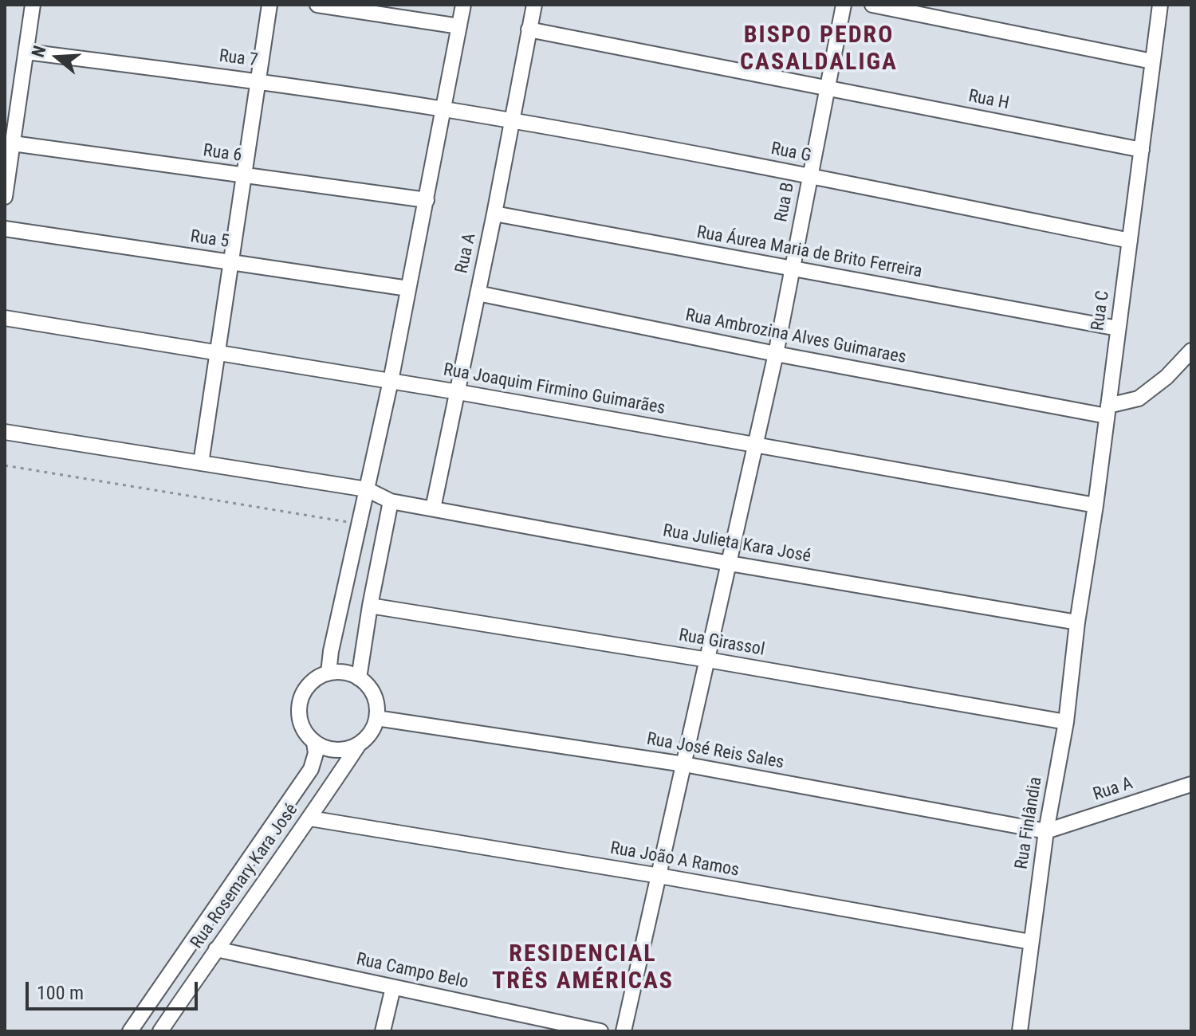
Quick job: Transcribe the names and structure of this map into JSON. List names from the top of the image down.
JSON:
{
  "streets": {
    "street": [
      "Rua 7",
      "Rua H",
      "Rua G",
      "Rua 6",
      "Rua B",
      "Rua 5",
      "Rua Áurea Maria de Brito Ferreira",
      "Rua A",
      "Rua C",
      "Rua Ambrozina Alves Guimaraes",
      "Rua Joaquim Firmino Guimarães",
      "Rua Julieta Kara José",
      "Rua Girassol",
      "Rua José Reis Sales",
      "Rua Finlândia",
      "Rua João A Ramos",
      "Rua Rosemary Kara José",
      "Rua Campo Belo"
    ]
  },
  "crossings": [
    ["Rua 7", "Rua G"],
    ["Rua H", "Rua B"],
    ["Rua H", "Rua A"],
    ["Rua H", "Rua C"],
    ["Rua G", "Rua B"],
    ["Rua G", "Rua A"],
    ["Rua G", "Rua C"],
    ["Rua B", "Rua Áurea Maria de Brito Ferreira"],
    ["Rua B", "Rua Ambrozina Alves Guimaraes"],
    ["Rua B", "Rua Joaquim Firmino Guimarães"],
    ["Rua B", "Rua Julieta Kara José"],
    ["Rua B", "Rua Girassol"],
    ["Rua B", "Rua José Reis Sales"],
    ["Rua B", "Rua João A Ramos"],
    ["Rua Áurea Maria de Brito Ferreira", "Rua A"],
    ["Rua Áurea Maria de Brito Ferreira", "Rua C"],
    ["Rua A", "Rua Ambrozina Alves Guimaraes"],
    ["Rua A", "Rua Joaquim Firmino Guimarães"],
    ["Rua A", "Rua Julieta Kara José"],
    ["Rua A", "Rua José Reis Sales"],
    ["Rua A", "Rua Finlândia"],
    ["Rua C", "Rua Ambrozina Alves Guimaraes"],
    ["Rua C", "Rua Joaquim Firmino Guimarães"],
    ["Rua C", "Rua Julieta Kara José"],
    ["Rua C", "Rua Finlândia"],
    ["Rua Julieta Kara José", "Rua Finlândia"],
    ["Rua Girassol", "Rua Finlândia"],
    ["Rua José Reis Sales", "Rua Finlândia"],
    ["Rua José Reis Sales", "Rua Rosemary Kara José"],
    ["Rua Finlândia", "Rua João A Ramos"],
    ["Rua João A Ramos", "Rua Rosemary Kara José"],
    ["Rua Rosemary Kara José", "Rua Campo Belo"]
  ],
  "districts": ["BISPO PEDRO CASALDALIGA", "RESIDENCIAL TRÊS AMÉRICAS"],
  "scale_bar": "100 m",
  "north": "left"
}
